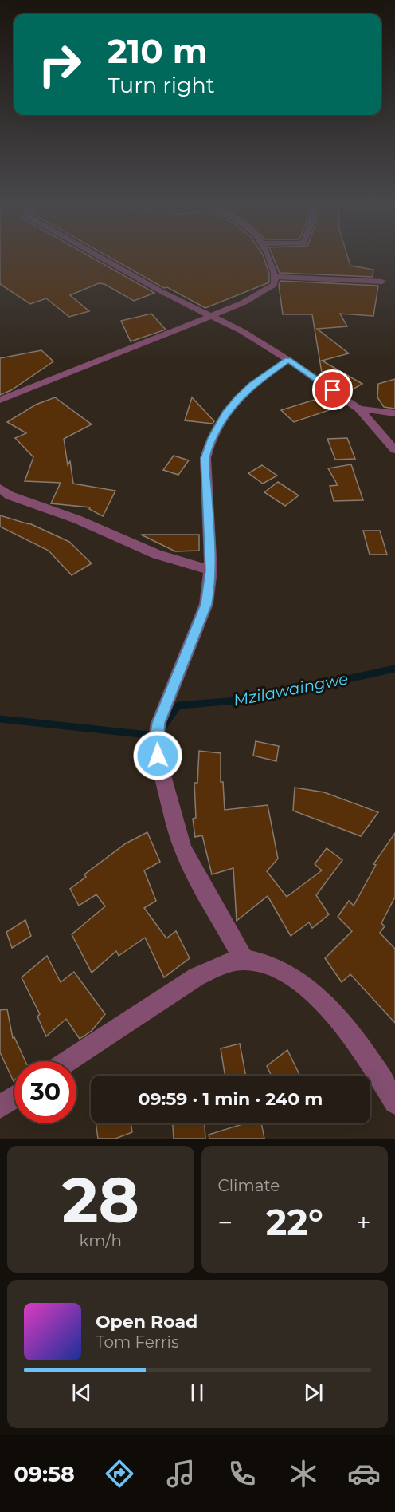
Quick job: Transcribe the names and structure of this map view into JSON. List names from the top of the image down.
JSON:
{
  "water": ["Mzilawaingwe"],
  "page": {
    "turn": ["210 m", "Turn right"],
    "limit": "30",
    "trip": "09:59 · 1 min · 240 m",
    "tile": [
      ["28", "km/h"],
      "Climate"
    ],
    "heat": ["−", "22°", "+"],
    "song": ["Open Road", "Tom Ferris"],
    "tabs": "09:58"
  }
}
